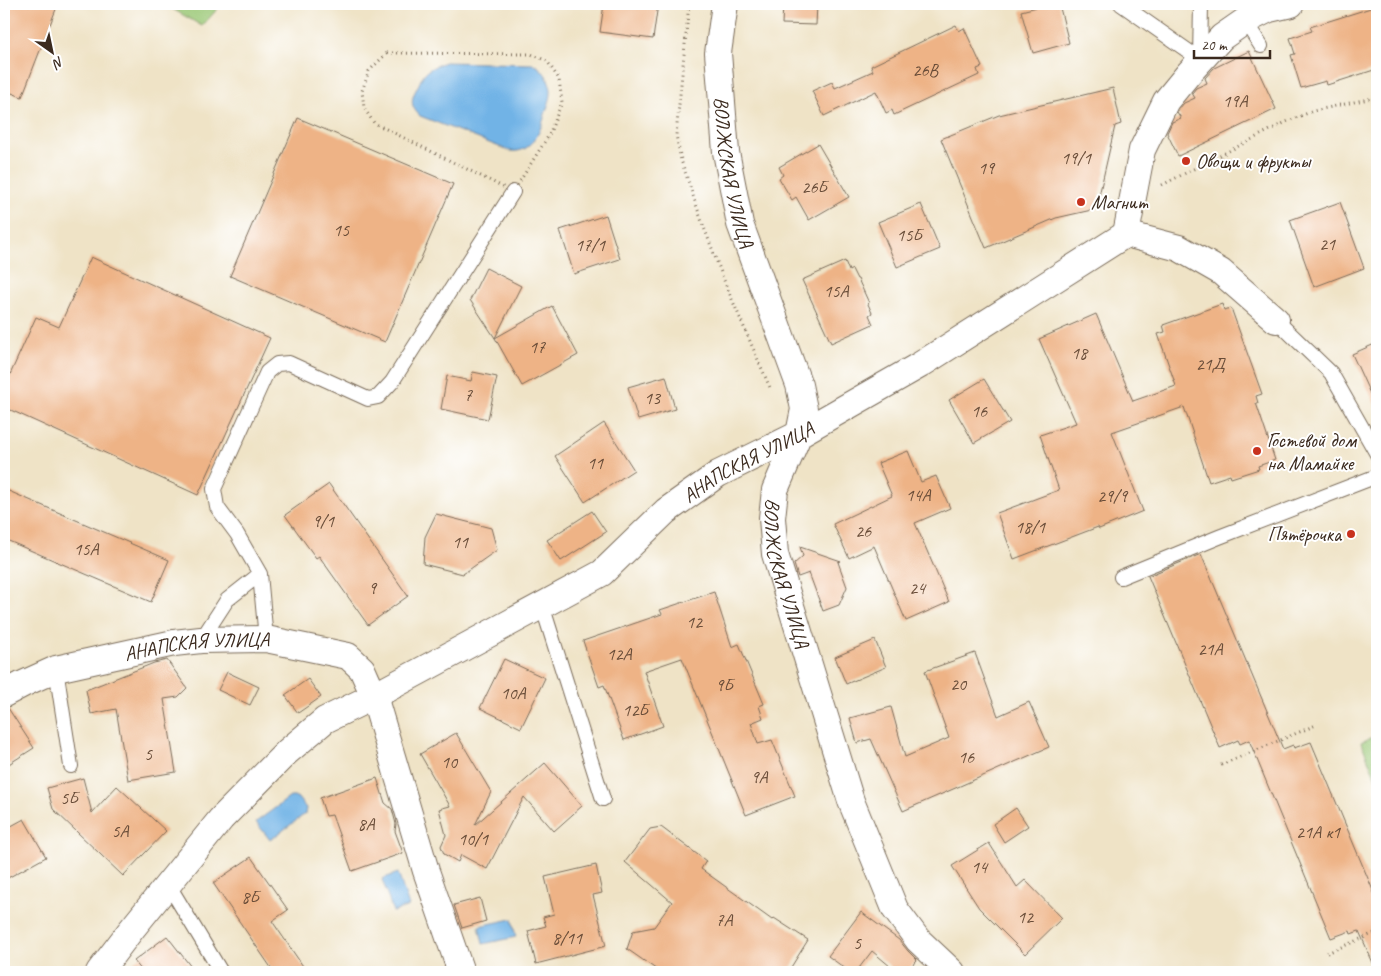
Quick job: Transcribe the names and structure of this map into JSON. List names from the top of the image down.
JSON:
{
  "streets": {
    "street": ["ВОЛЖСКАЯ УЛИЦА", "АНАПСКАЯ УЛИЦА"]
  },
  "crossings": [
    ["ВОЛЖСКАЯ УЛИЦА", "АНАПСКАЯ УЛИЦА"]
  ],
  "places": [
    "Овощи и фрукты",
    "Магнит",
    "Гостевой дом на Мамайке",
    "Пятёрочка"
  ],
  "house_numbers": [
    "26В",
    "19А",
    "19/1",
    "19",
    "26Б",
    "15",
    "15Б",
    "21",
    "17/1",
    "15А",
    "17",
    "18",
    "21Д",
    "7",
    "13",
    "16",
    "11",
    "14А",
    "29/9",
    "9/1",
    "18/1",
    "26",
    "11",
    "15А",
    "9",
    "24",
    "12",
    "21А",
    "12А",
    "20",
    "9Б",
    "10А",
    "12Б",
    "5",
    "16",
    "10",
    "9А",
    "5Б",
    "8А",
    "5А",
    "21А к1",
    "10/1",
    "14",
    "8Б",
    "12",
    "7А",
    "8/11",
    "5"
  ],
  "scale_bar": "20 m",
  "north": "bottom right"
}
